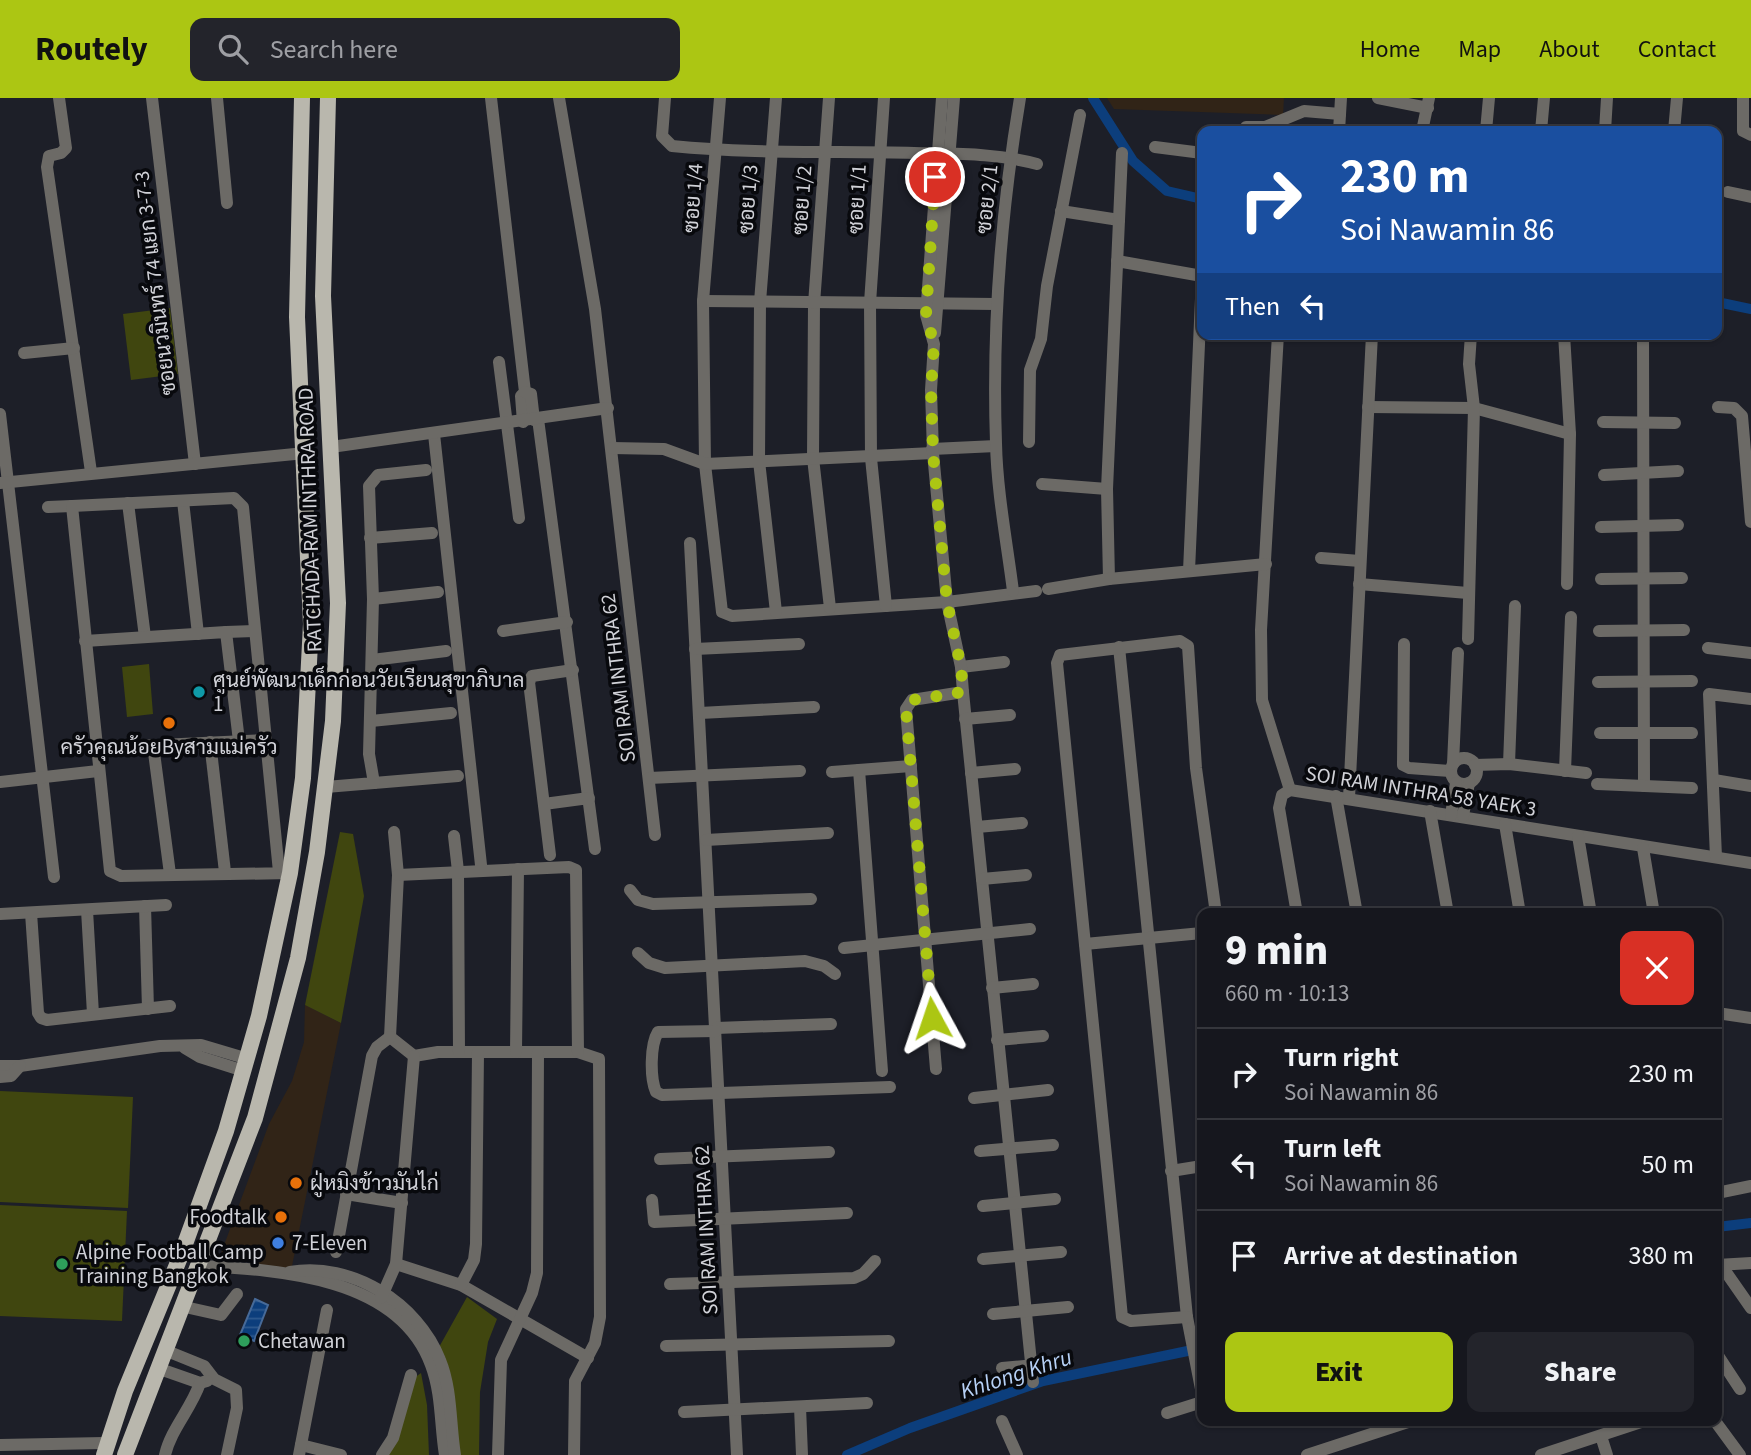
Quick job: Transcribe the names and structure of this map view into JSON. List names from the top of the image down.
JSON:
{
  "streets": {
    "main road": ["RATCHADA-RAM INTHRA ROAD"],
    "street": [
      "ซอย 1/4",
      "ซอย 1/3",
      "ซอย 1/1",
      "ซอย 2/1",
      "ซอย 1/2",
      "ซอยนวมินทร์ 74 แยก 3-7-3",
      "SOI RAM INTHRA 62",
      "SOI RAM INTHRA 58 YAEK 3"
    ]
  },
  "crossings": [
    ["ซอย 1/4", "ซอย 1/3"]
  ],
  "water": ["Khlong Khru"],
  "places": [
    "ศูนย์พัฒนาเด็กก่อนวัยเรียนสุขาภิบาล 1",
    "ครัวคุณน้อยByสามแม่ครัว",
    "ฝู่หมิงข้าวมันไก่",
    "Foodtalk",
    "7-Eleven",
    "Alpine Football Camp Training Bangkok",
    "Chetawan"
  ],
  "page": {
    "header": "Routely",
    "search": "Search here",
    "nav": [
      "Home",
      "Map",
      "About",
      "Contact"
    ],
    "turn": ["230 m", "Soi Nawamin 86"],
    "then": "Then",
    "heading": ["9 min", "660 m · 10:13"],
    "list": [
      {
        "name": "Turn right",
        "note": "Soi Nawamin 86",
        "value": "230 m"
      },
      {
        "name": "Turn left",
        "note": "Soi Nawamin 86",
        "value": "50 m"
      },
      {
        "name": "Arrive at destination",
        "value": "380 m"
      }
    ],
    "buttons": ["Exit", "Share"]
  }
}
